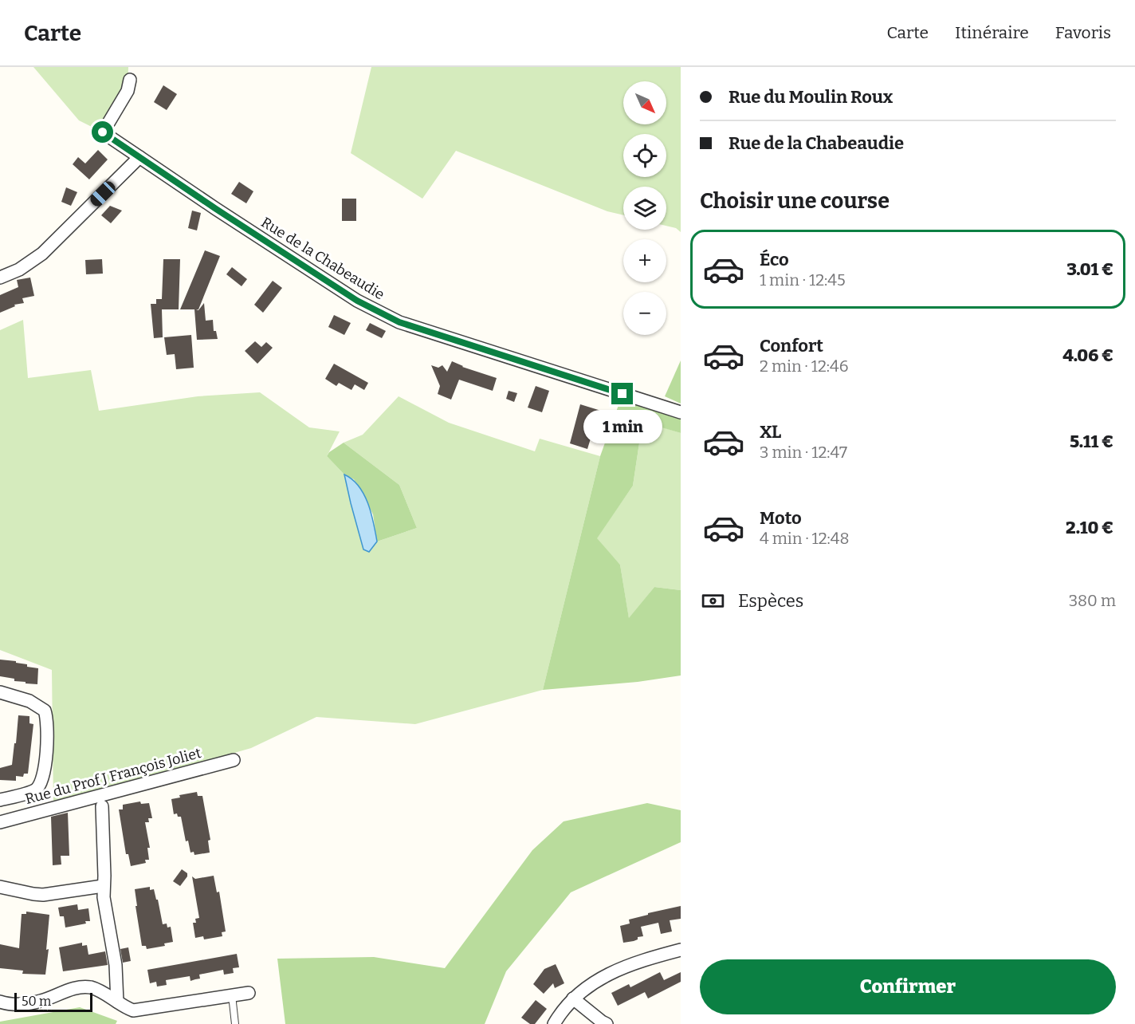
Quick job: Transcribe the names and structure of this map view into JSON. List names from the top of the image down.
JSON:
{
  "streets": {
    "street": ["Rue de la Chabeaudie", "Rue du Prof J François Joliet"]
  },
  "scale_bar": "50 m",
  "north": "bottom right",
  "page": {
    "header": "Carte",
    "nav": ["Carte", "Itinéraire", "Favoris"],
    "banner": ["Rue du Moulin Roux", "Rue de la Chabeaudie"],
    "map_buttons": ["+", "−"],
    "heading": "Choisir une course",
    "list": [
      {
        "name": "Éco",
        "note": "1 min · 12:45",
        "value": "3.01 €"
      },
      {
        "name": "Confort",
        "note": "2 min · 12:46",
        "value": "4.06 €"
      },
      {
        "name": "XL",
        "note": "3 min · 12:47",
        "value": "5.11 €"
      },
      {
        "name": "Moto",
        "note": "4 min · 12:48",
        "value": "2.10 €"
      }
    ],
    "bubble": "1 min",
    "pay": ["Espèces", "380 m"],
    "buttons": "Confirmer",
    "scale": "50 m"
  }
}
